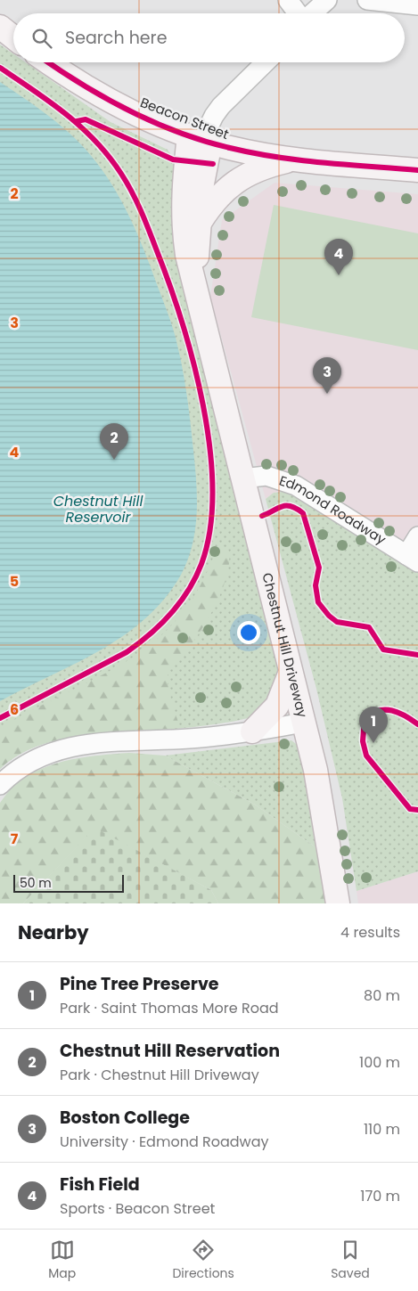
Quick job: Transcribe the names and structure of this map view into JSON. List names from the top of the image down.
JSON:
{
  "streets": {
    "main road": ["Beacon Street", "Chestnut Hill Driveway"],
    "street": ["Edmond Roadway"]
  },
  "crossings": [
    ["Beacon Street", "Chestnut Hill Driveway"],
    ["Edmond Roadway", "Chestnut Hill Driveway"]
  ],
  "water": ["Chestnut Hill Reservoir"],
  "scale_bar": "50 m",
  "page": {
    "search": "Search here",
    "pins": [
      "4",
      "3",
      "2",
      "1"
    ],
    "scale": "50 m",
    "heading": ["Nearby", "4 results"],
    "list": [
      {
        "mark": "1",
        "name": "Pine Tree Preserve",
        "note": "Park · Saint Thomas More Road",
        "value": "80 m"
      },
      {
        "mark": "2",
        "name": "Chestnut Hill Reservation",
        "note": "Park · Chestnut Hill Driveway",
        "value": "100 m"
      },
      {
        "mark": "3",
        "name": "Boston College",
        "note": "University · Edmond Roadway",
        "value": "110 m"
      },
      {
        "mark": "4",
        "name": "Fish Field",
        "note": "Sports · Beacon Street",
        "value": "170 m"
      }
    ],
    "nav": ["Map", "Directions", "Saved"]
  },
  "grid": {
    "rows": [
      "2",
      "3",
      "4",
      "5",
      "6",
      "7"
    ]
  }
}
